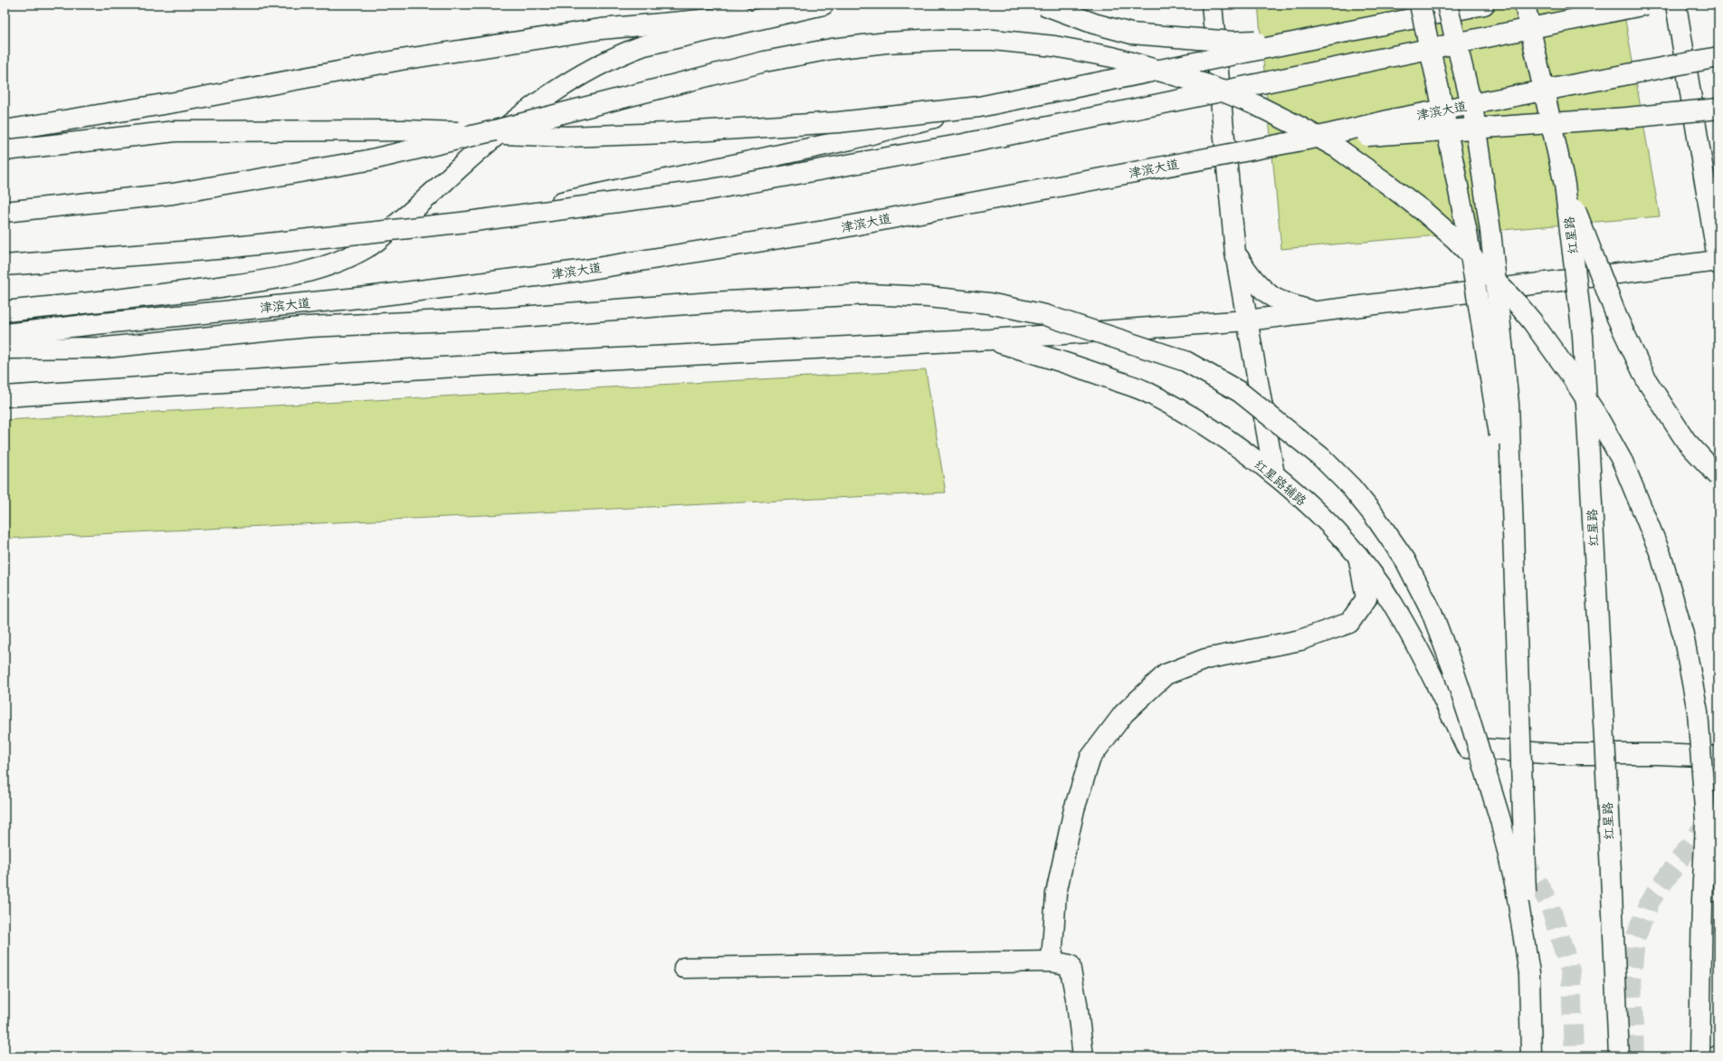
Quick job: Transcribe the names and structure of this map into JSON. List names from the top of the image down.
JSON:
{
  "streets": {
    "main road": ["津滨大道", "红星路", "红星路辅路"]
  }
}
